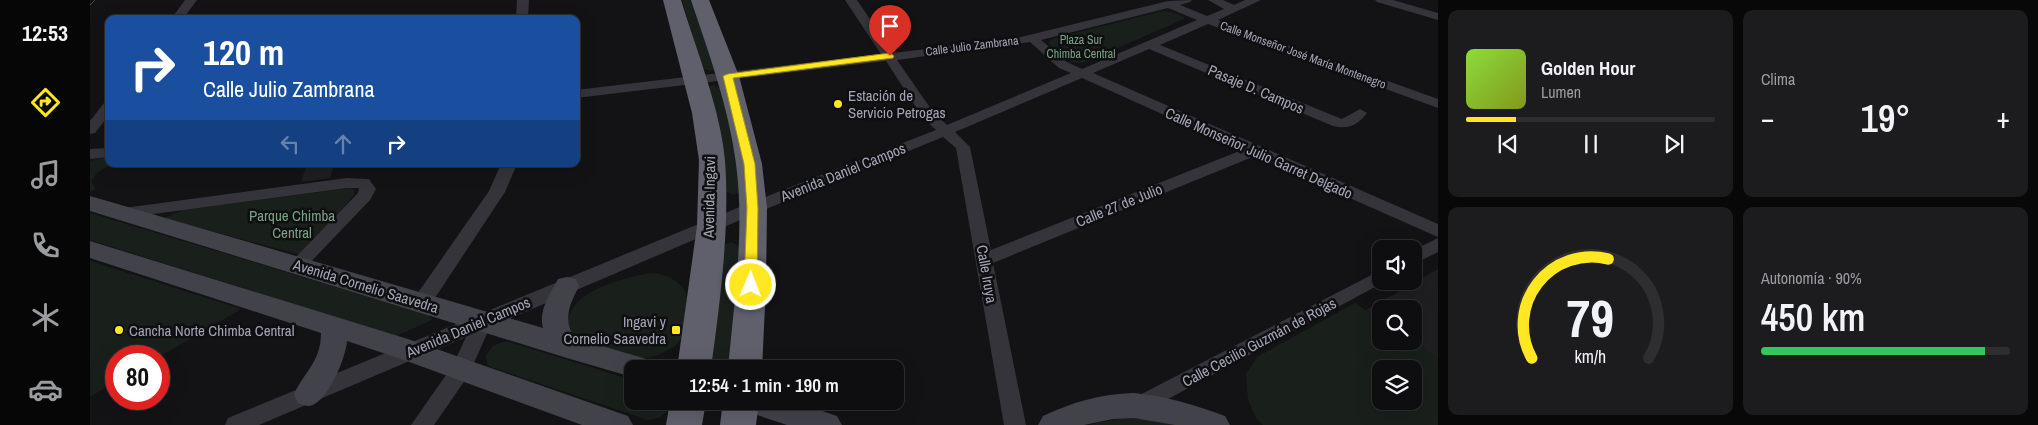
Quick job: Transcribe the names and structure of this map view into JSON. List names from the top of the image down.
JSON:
{
  "streets": {
    "highway": ["Avenida Ingavi"],
    "street": [
      "Calle Julio Zambrana",
      "Calle Monseñor José María Montenegro",
      "Pasaje D. Campos",
      "Calle Monseñor Julio Garret Delgado",
      "Avenida Daniel Campos",
      "Calle 27 de Julio",
      "Calle Iruya",
      "Avenida Cornelio Saavedra",
      "Calle Cecilio Guzmán de Rojas"
    ]
  },
  "crossings": [
    ["Calle Julio Zambrana", "Calle Monseñor José María Montenegro"],
    ["Calle Julio Zambrana", "Calle Monseñor Julio Garret Delgado"],
    ["Calle Julio Zambrana", "Avenida Ingavi"],
    ["Calle Julio Zambrana", "Calle Iruya"],
    ["Calle Monseñor José María Montenegro", "Avenida Daniel Campos"],
    ["Pasaje D. Campos", "Avenida Daniel Campos"],
    ["Calle Monseñor Julio Garret Delgado", "Avenida Daniel Campos"],
    ["Calle Monseñor Julio Garret Delgado", "Calle 27 de Julio"],
    ["Avenida Daniel Campos", "Avenida Ingavi"],
    ["Avenida Daniel Campos", "Calle Iruya"],
    ["Avenida Daniel Campos", "Avenida Cornelio Saavedra"],
    ["Calle 27 de Julio", "Calle Iruya"]
  ],
  "parks": ["Plaza Sur Chimba Central", "Parque Chimba Central"],
  "places": {
    "other": ["Estación de Servicio Petrogas", "Cancha Norte Chimba Central"],
    "transit": ["Ingavi y Cornelio Saavedra"]
  },
  "page": {
    "tabs": "12:53",
    "tile": [
      "Clima",
      ["Autonomía · 90%", "450 km"]
    ],
    "turn": ["120 m", "Calle Julio Zambrana"],
    "song": ["Golden Hour", "Lumen"],
    "heat": ["−", "19°", "+"],
    "limit": "80",
    "trip": "12:54 · 1 min · 190 m",
    "gauge": ["79", "km/h"]
  }
}
